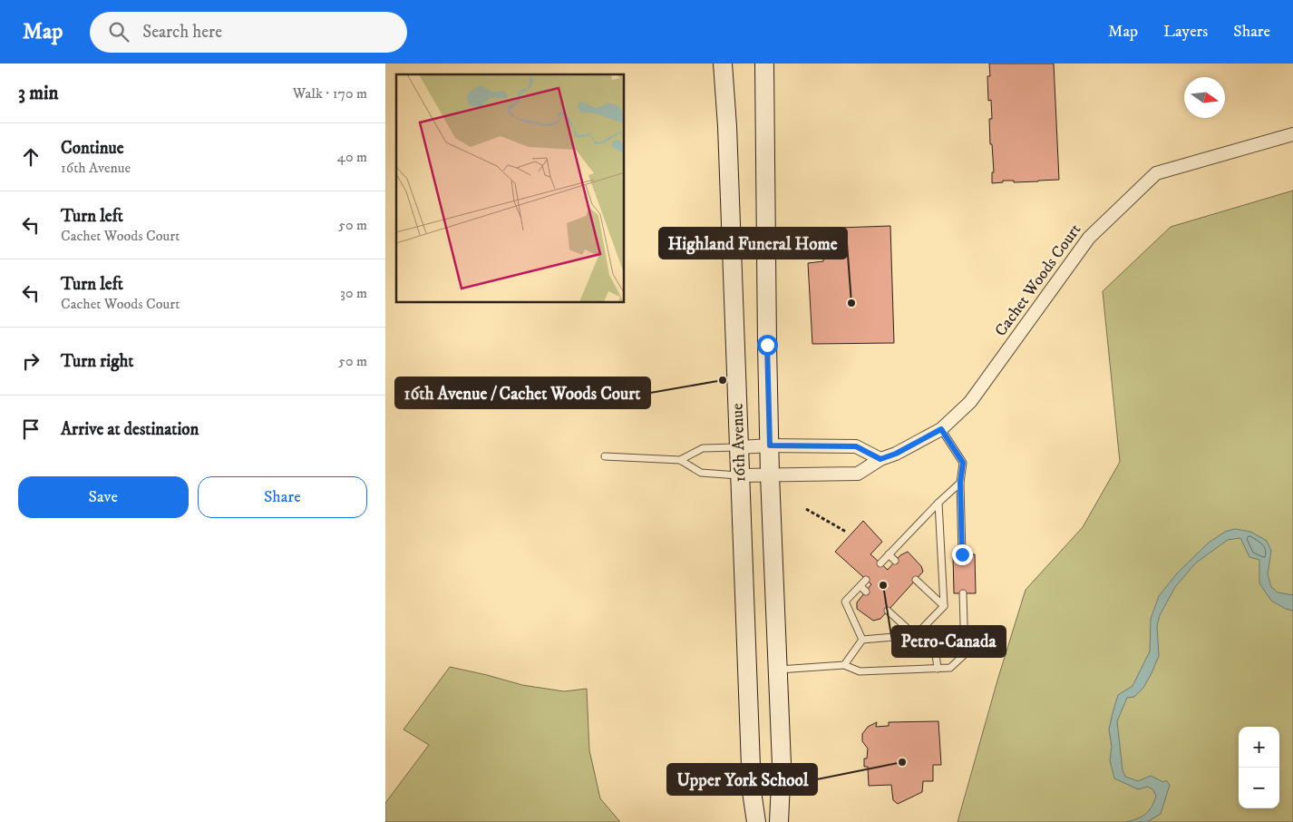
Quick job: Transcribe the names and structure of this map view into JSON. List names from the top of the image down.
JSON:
{
  "streets": {
    "main road": ["16th Avenue"],
    "street": ["Cachet Woods Court"]
  },
  "crossings": [
    ["Cachet Woods Court", "16th Avenue"]
  ],
  "places": [
    "Highland Funeral Home",
    "16th Avenue / Cachet Woods Court",
    "Petro-Canada",
    "Upper York School"
  ],
  "north": "right",
  "page": {
    "header": "Map",
    "search": "Search here",
    "nav": ["Map", "Layers", "Share"],
    "heading": ["3 min", "Walk · 170 m"],
    "list": [
      ["Continue", "16th Avenue", "40 m"],
      ["Turn left", "Cachet Woods Court", "50 m"],
      ["Turn left", "Cachet Woods Court", "30 m"],
      ["Turn right", "50 m"],
      "Arrive at destination"
    ],
    "buttons": ["Save", "Share"],
    "map_buttons": ["+", "−"]
  }
}
